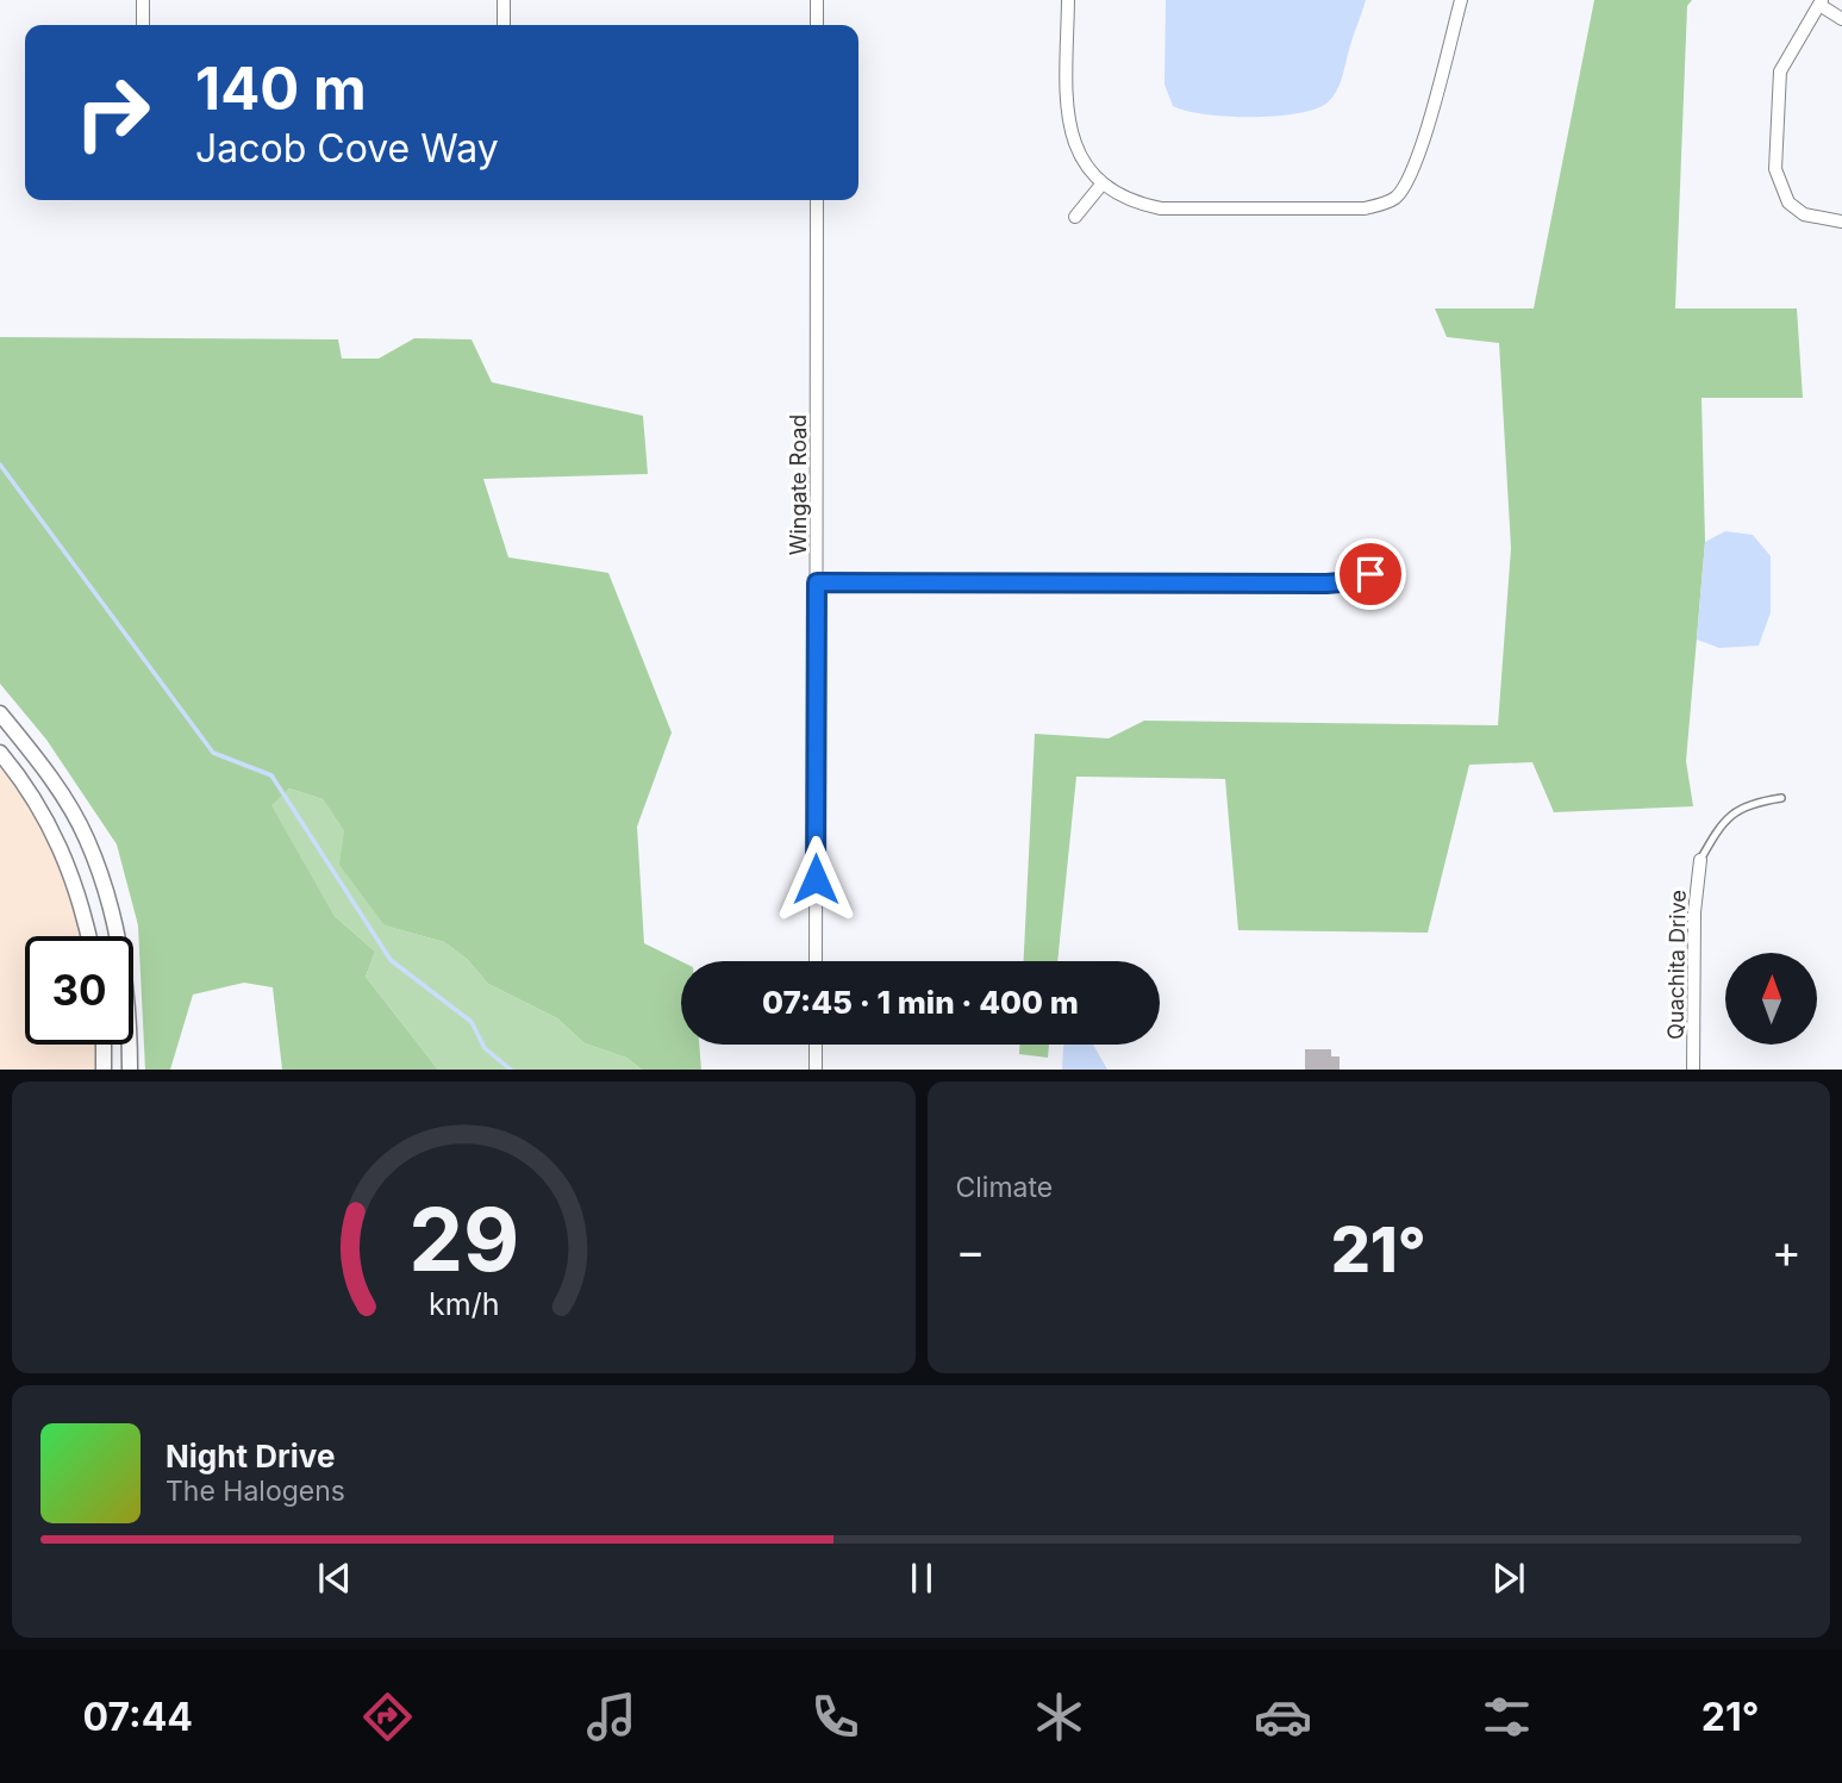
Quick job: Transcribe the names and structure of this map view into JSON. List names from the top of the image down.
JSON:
{
  "streets": {
    "street": ["Wingate Road", "Quachita Drive"]
  },
  "north": "top",
  "page": {
    "turn": ["140 m", "Jacob Cove Way"],
    "limit": "30",
    "trip": "07:45 · 1 min · 400 m",
    "tile": "Climate",
    "heat": ["−", "21°", "+"],
    "song": ["Night Drive", "The Halogens"],
    "tabs": ["07:44", "21°"],
    "gauge": ["29", "km/h"]
  }
}
